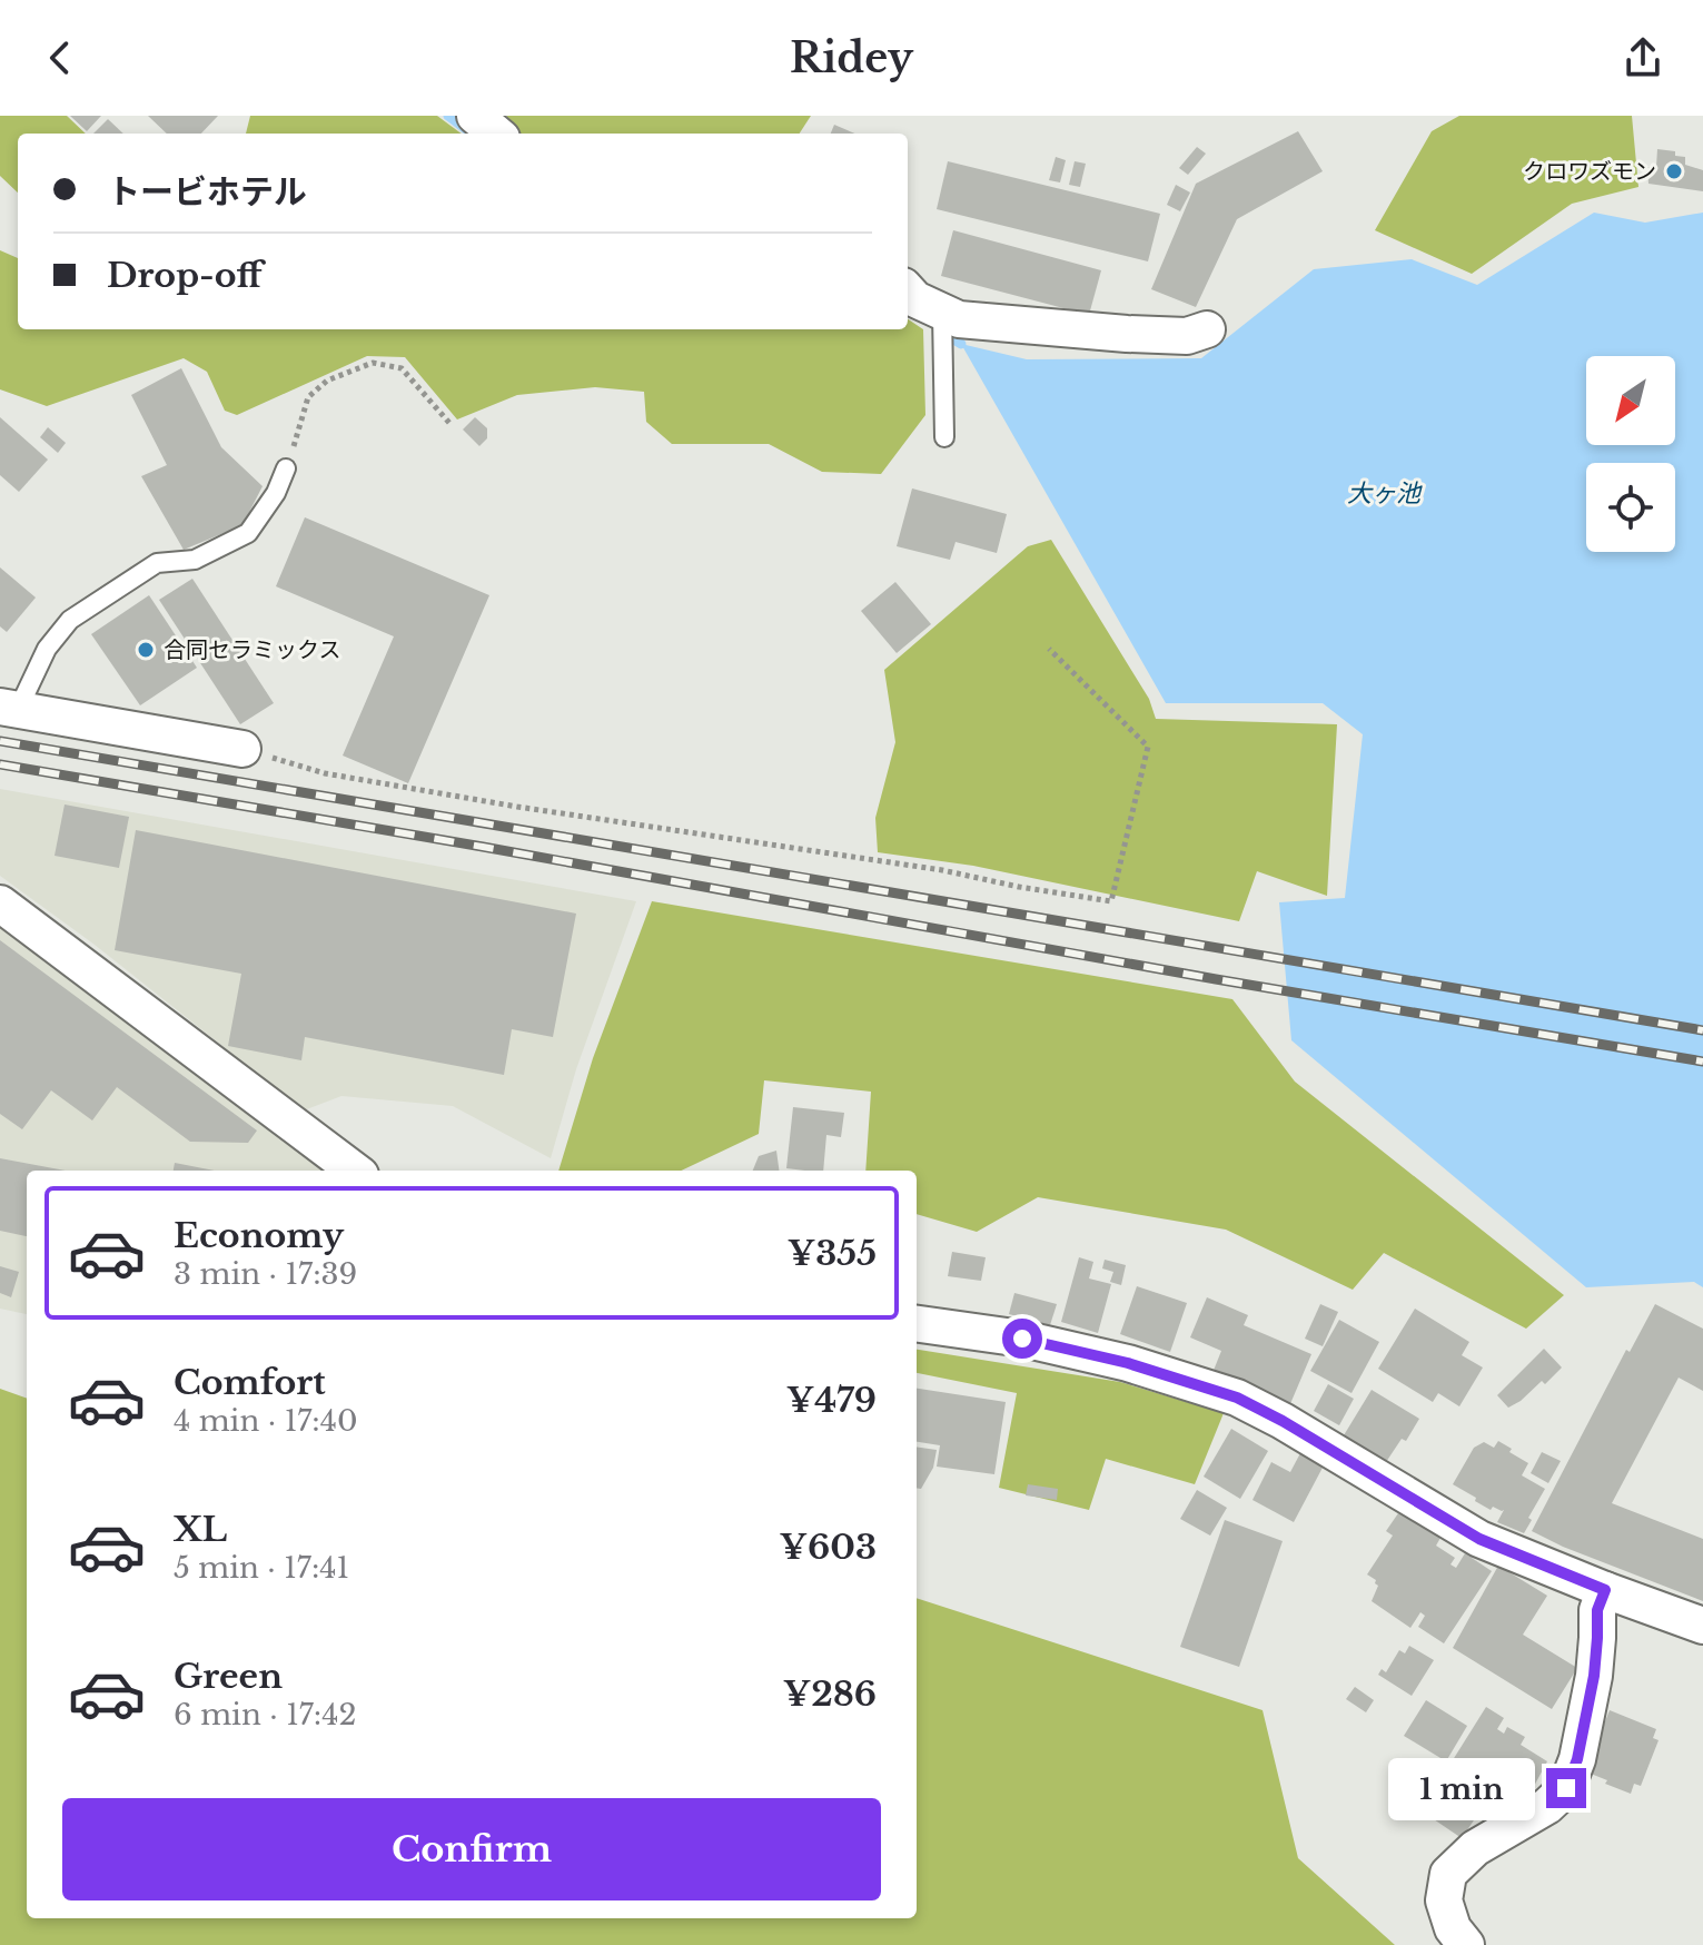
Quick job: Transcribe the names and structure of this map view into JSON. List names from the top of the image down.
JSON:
{
  "water": ["大ヶ池"],
  "places": ["クロワズモン", "合同セラミックス"],
  "north": "bottom left",
  "page": {
    "header": "Ridey",
    "banner": ["トービホテル", "Drop-off"],
    "list": [
      {
        "name": "Economy",
        "note": "3 min · 17:39",
        "value": "¥355"
      },
      {
        "name": "Comfort",
        "note": "4 min · 17:40",
        "value": "¥479"
      },
      {
        "name": "XL",
        "note": "5 min · 17:41",
        "value": "¥603"
      },
      {
        "name": "Green",
        "note": "6 min · 17:42",
        "value": "¥286"
      }
    ],
    "bubble": "1 min",
    "buttons": "Confirm"
  }
}
